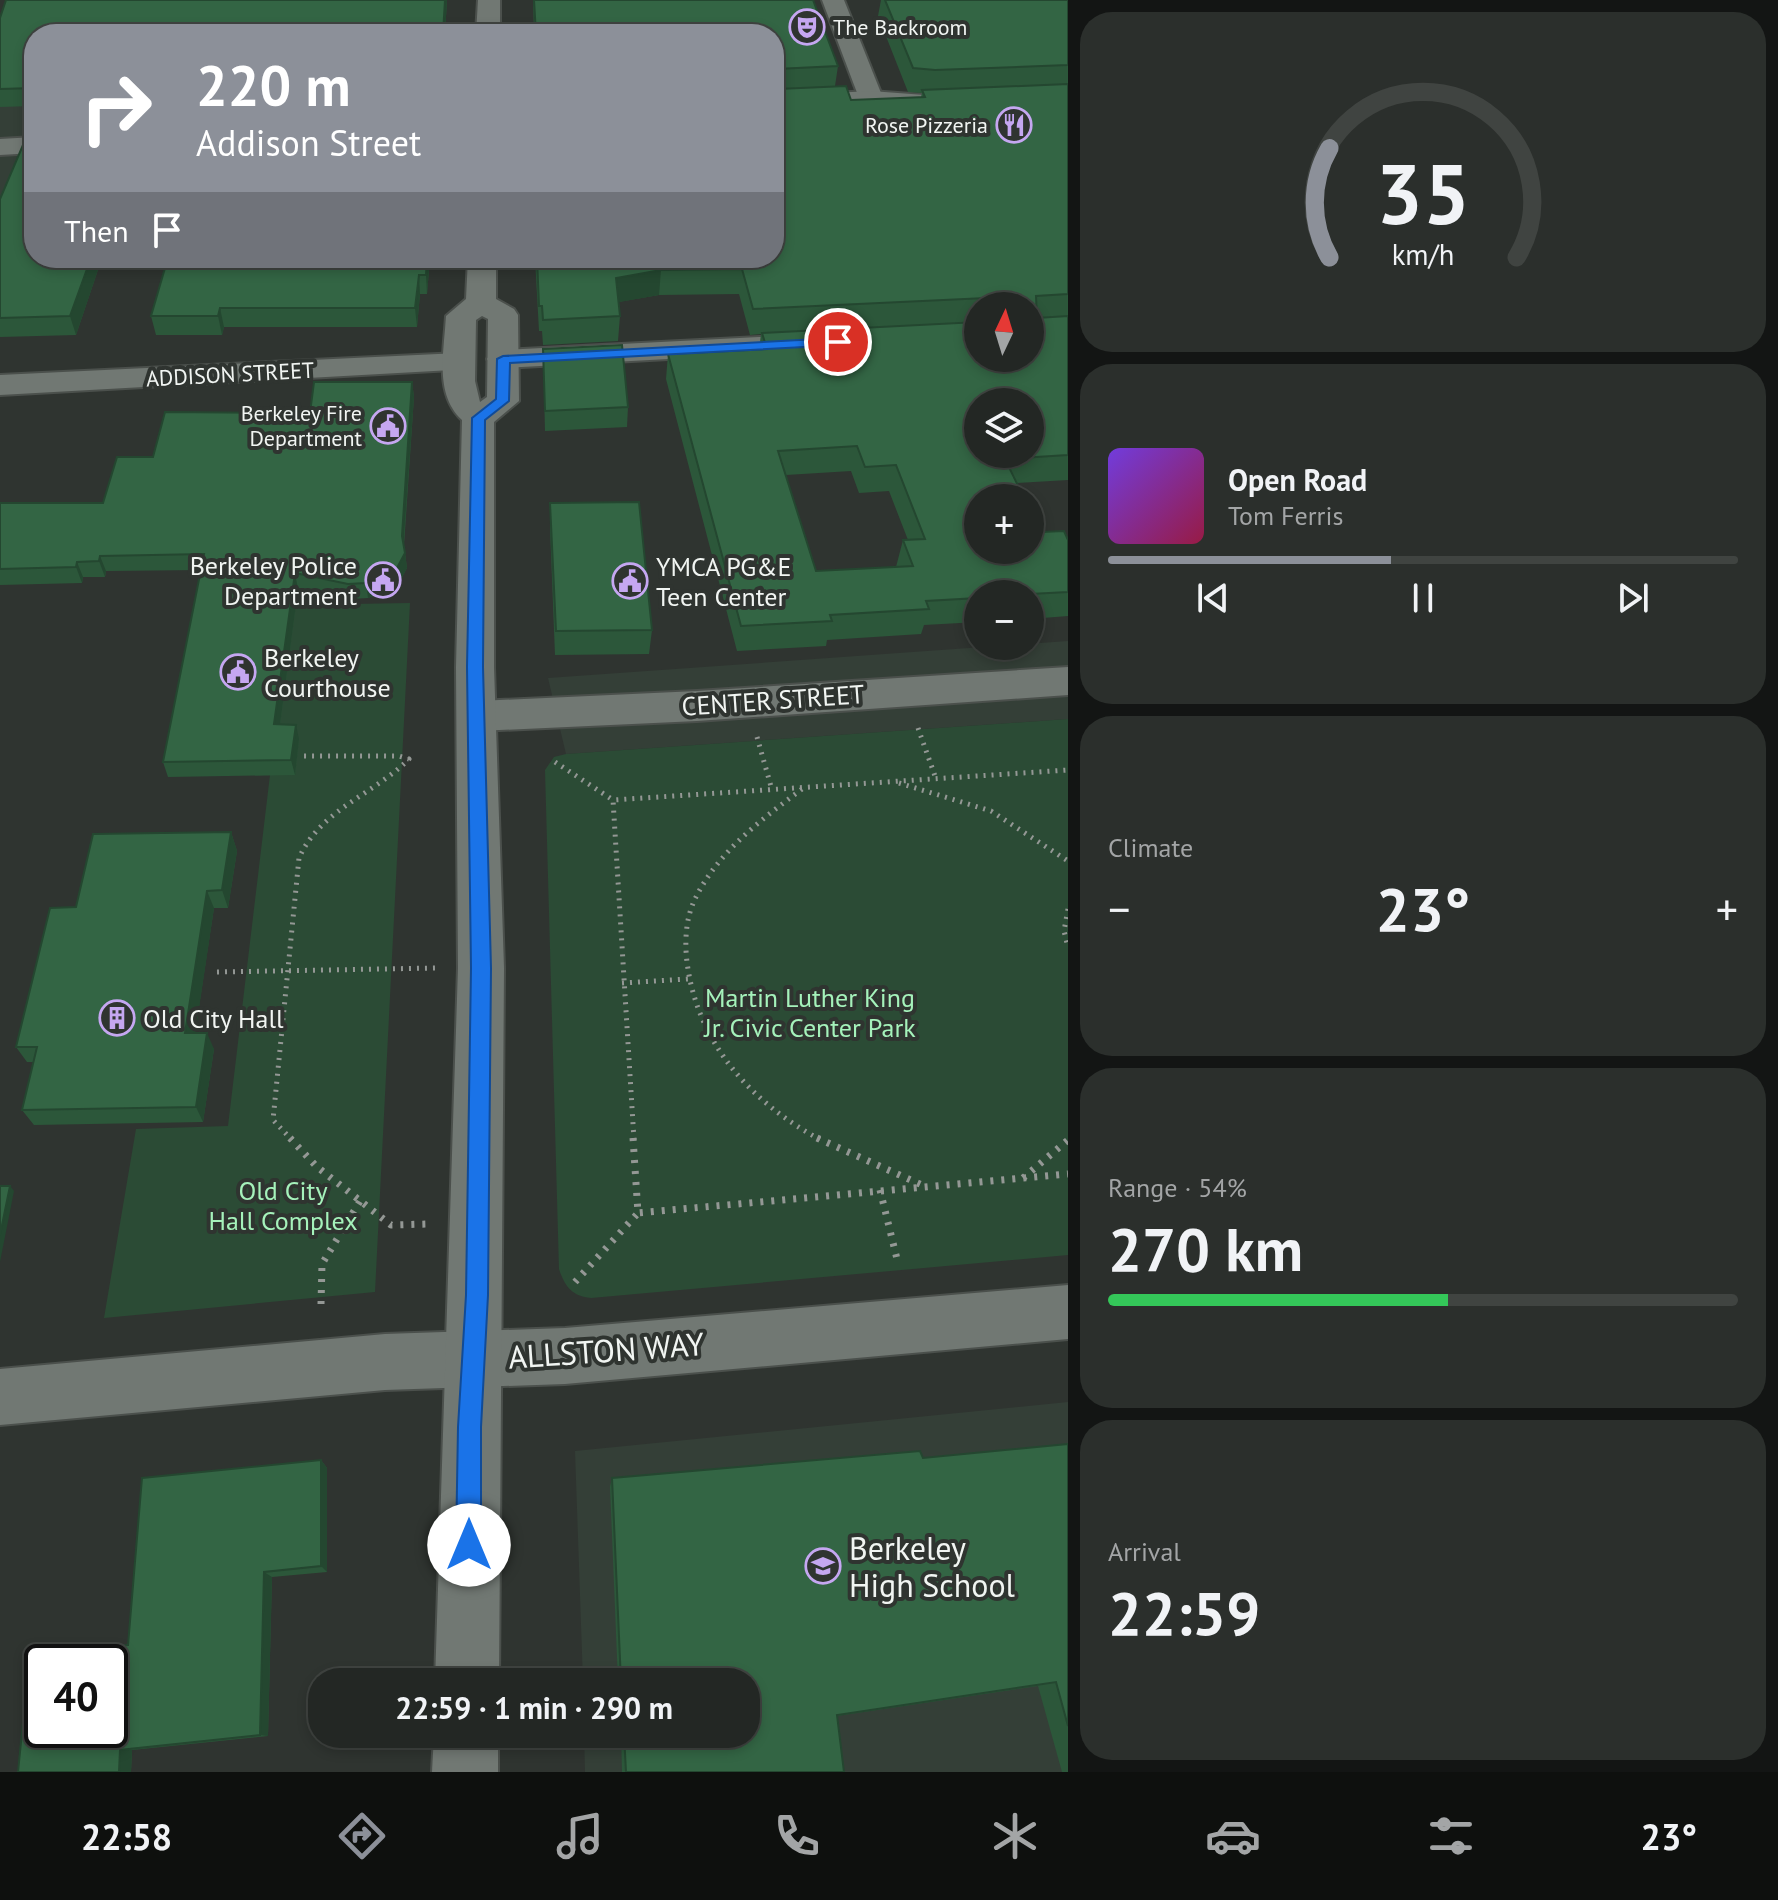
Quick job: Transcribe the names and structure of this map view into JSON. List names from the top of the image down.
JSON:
{
  "streets": {
    "street": ["ADDISON STREET", "CENTER STREET", "ALLSTON WAY"]
  },
  "parks": ["Martin Luther King Jr. Civic Center Park", "Old City Hall Complex"],
  "places": {
    "theatre": ["The Backroom"],
    "restaurant": ["Rose Pizzeria"],
    "public building": [
      "Berkeley Fire Department",
      "Berkeley Police Department",
      "YMCA PG&E Teen Center",
      "Berkeley Courthouse"
    ],
    "building": ["Old City Hall"],
    "school or university": ["Berkeley High School"]
  },
  "north": "top",
  "page": {
    "turn": ["220 m", "Addison Street"],
    "then": "Then",
    "map_buttons": ["+", "−"],
    "song": ["Open Road", "Tom Ferris"],
    "tile": [
      "Climate",
      ["Range · 54%", "270 km"],
      ["Arrival", "22:59"]
    ],
    "heat": ["−", "23°", "+"],
    "limit": "40",
    "trip": "22:59 · 1 min · 290 m",
    "tabs": ["22:58", "23°"],
    "gauge": ["35", "km/h"]
  }
}
